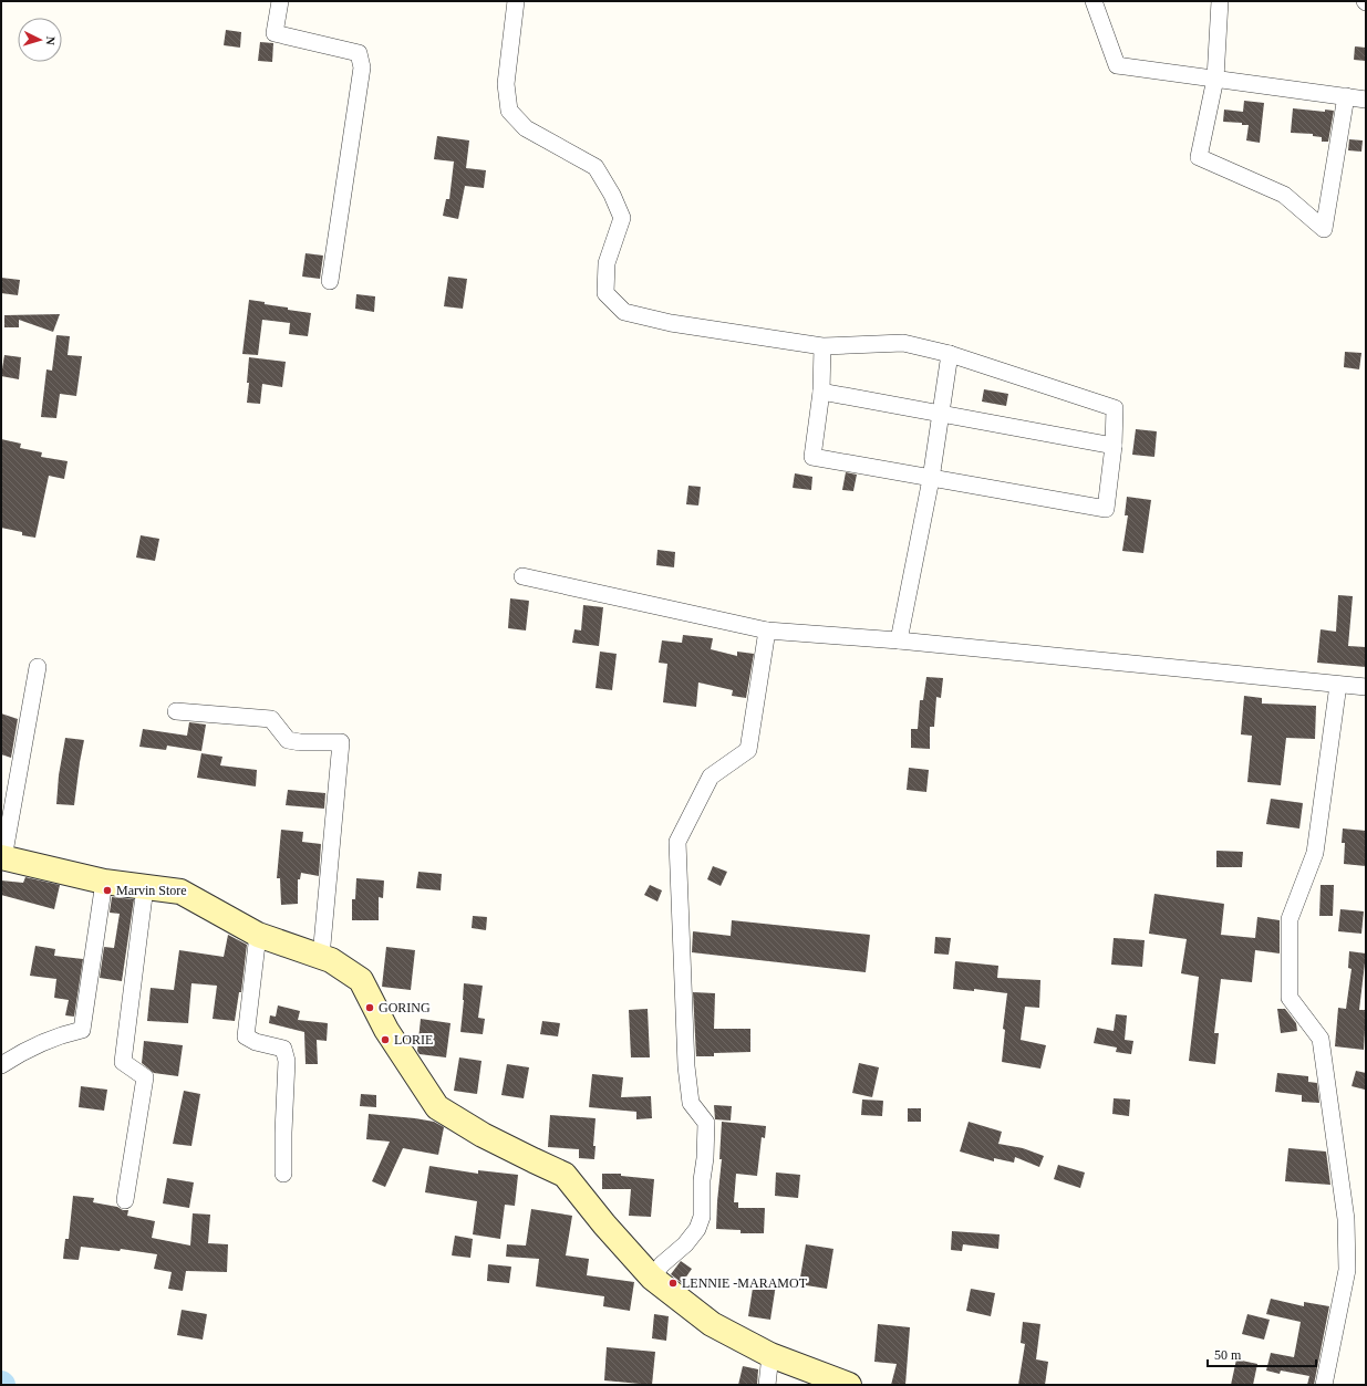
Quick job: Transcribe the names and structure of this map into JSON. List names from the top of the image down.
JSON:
{
  "places": [
    "Marvin Store",
    "GORING",
    "LORIE",
    "LENNIE -MARAMOT"
  ],
  "scale_bar": "50 m",
  "north": "right"
}
